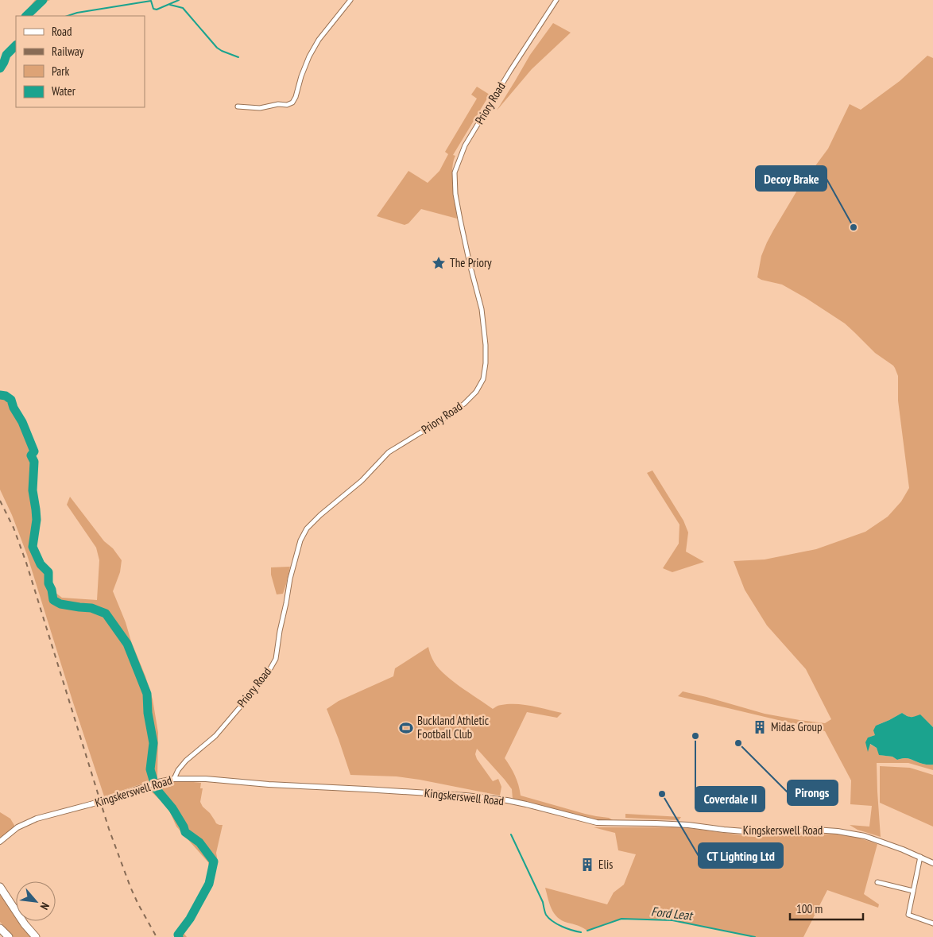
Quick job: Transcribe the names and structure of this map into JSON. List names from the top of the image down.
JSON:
{
  "streets": {
    "street": ["Priory Road", "Kingskerswell Road"]
  },
  "crossings": [
    ["Priory Road", "Kingskerswell Road"]
  ],
  "water": ["Ford Leat"],
  "places": {
    "other": [
      "Decoy Brake",
      "Coverdale II",
      "Pirongs",
      "CT Lighting Ltd"
    ],
    "place": ["The Priory"],
    "building": ["Midas Group", "Elis"],
    "sports": ["Buckland Athletic Football Club"]
  },
  "legend": [
    "Road",
    "Railway",
    "Park",
    "Water"
  ],
  "scale_bar": "100 m",
  "north": "bottom right"
}
